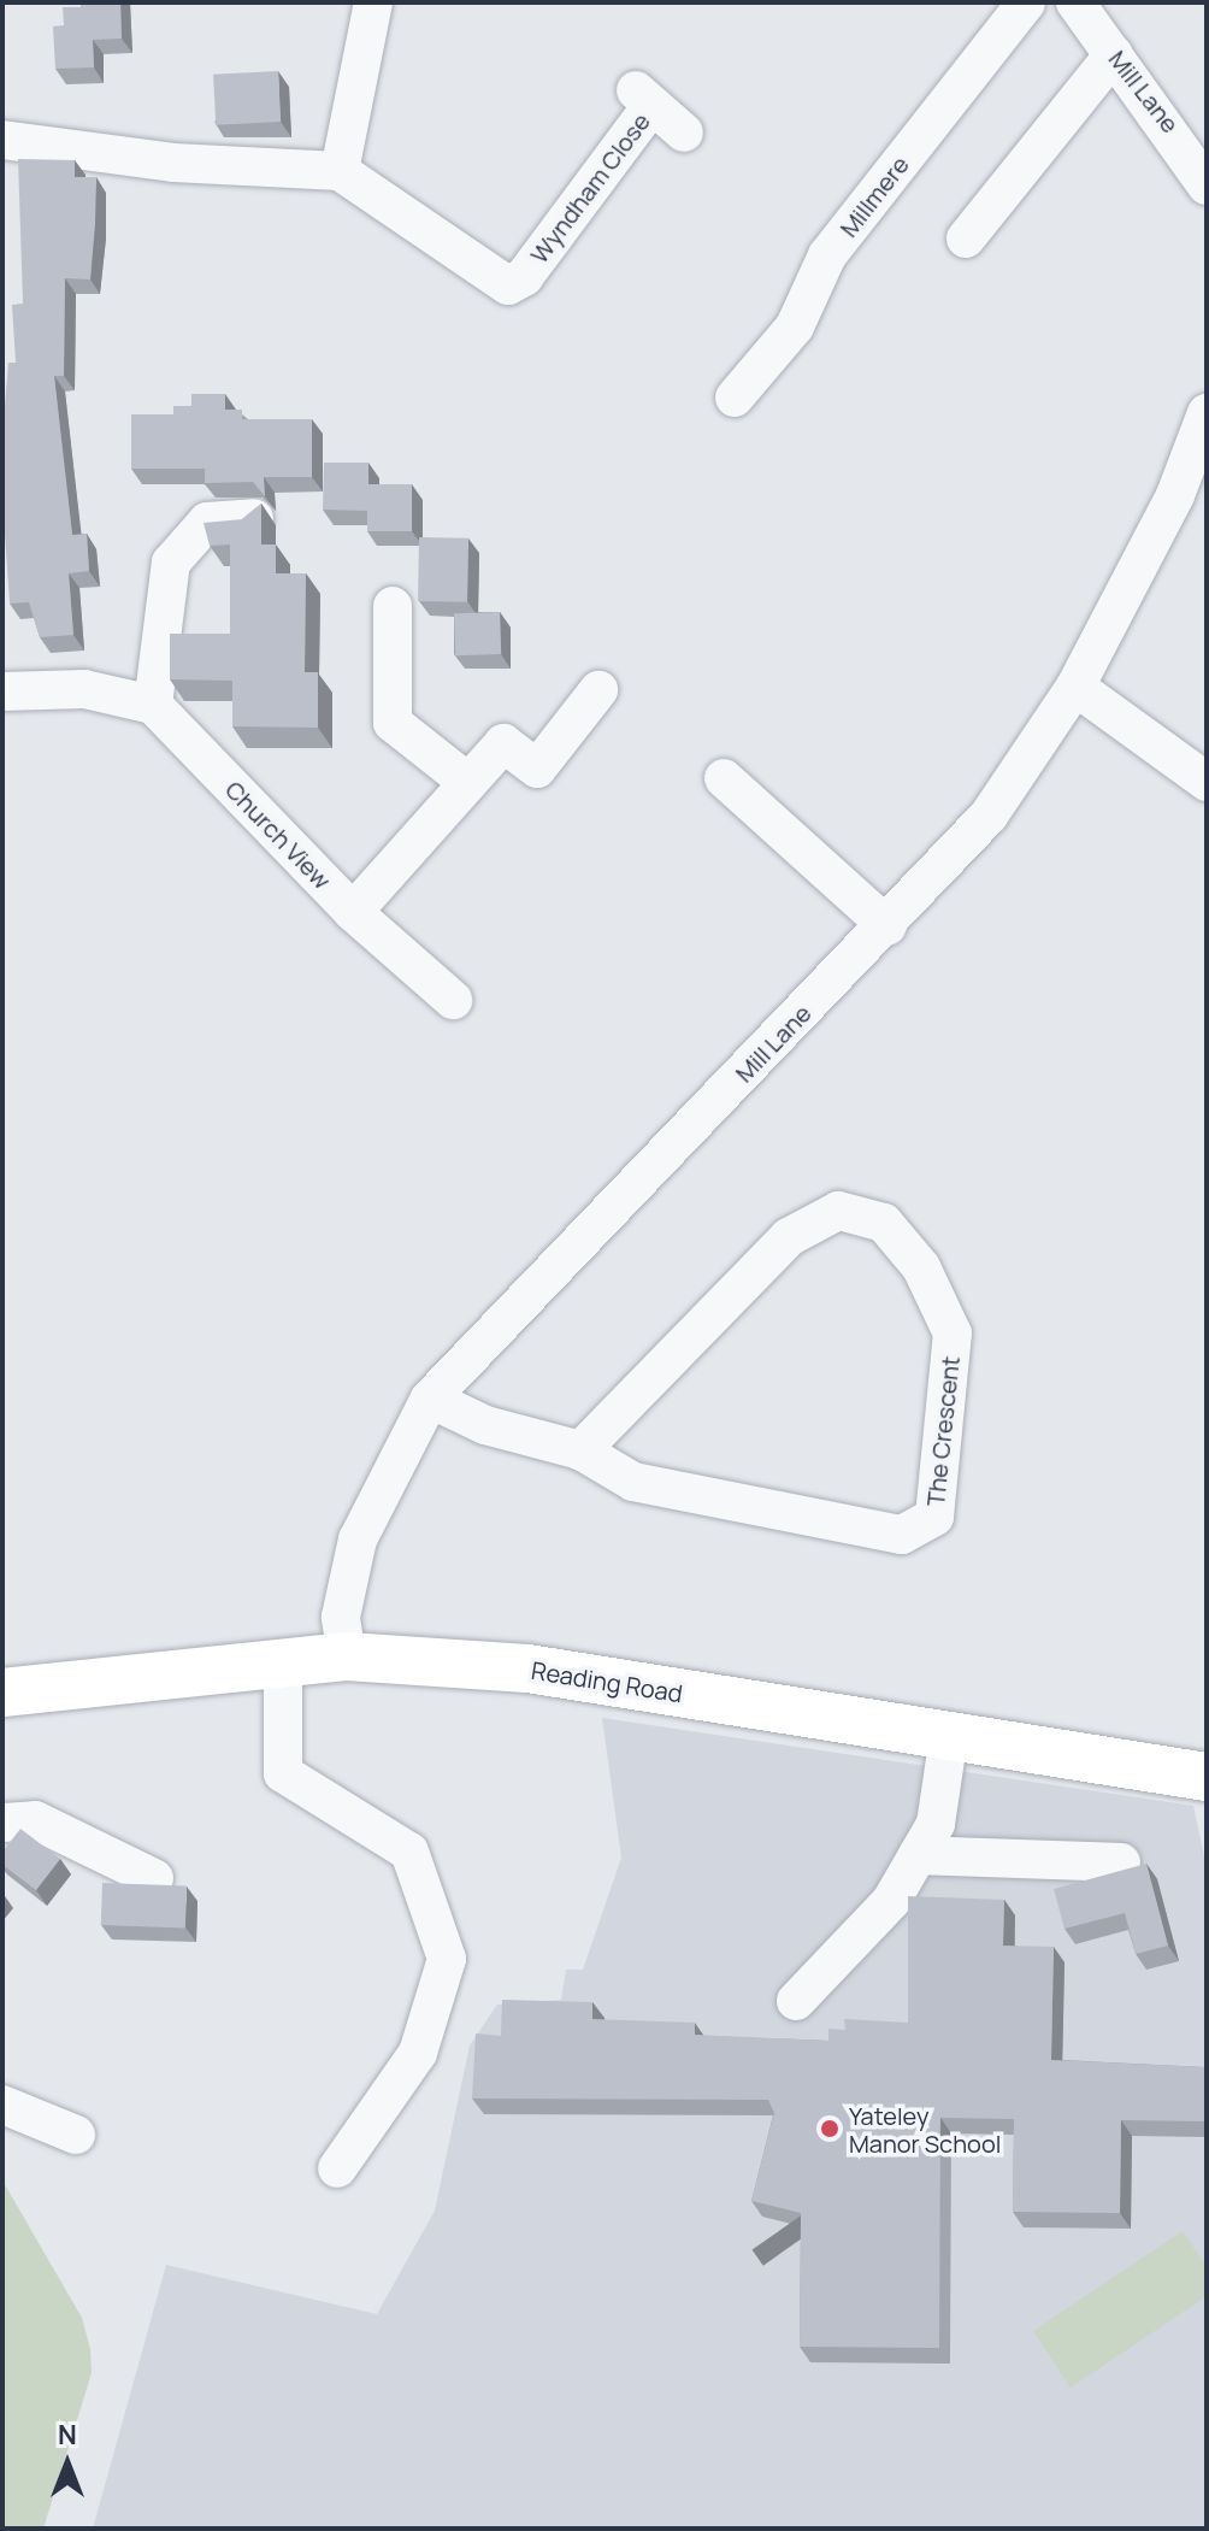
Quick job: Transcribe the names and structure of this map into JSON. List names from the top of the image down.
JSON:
{
  "streets": {
    "main road": ["Reading Road"],
    "street": [
      "Mill Lane",
      "Wyndham Close",
      "Millmere",
      "Church View",
      "The Crescent"
    ]
  },
  "crossings": [
    ["Mill Lane", "The Crescent"],
    ["Mill Lane", "Reading Road"]
  ],
  "places": ["Yateley Manor School"],
  "north": "top"
}
